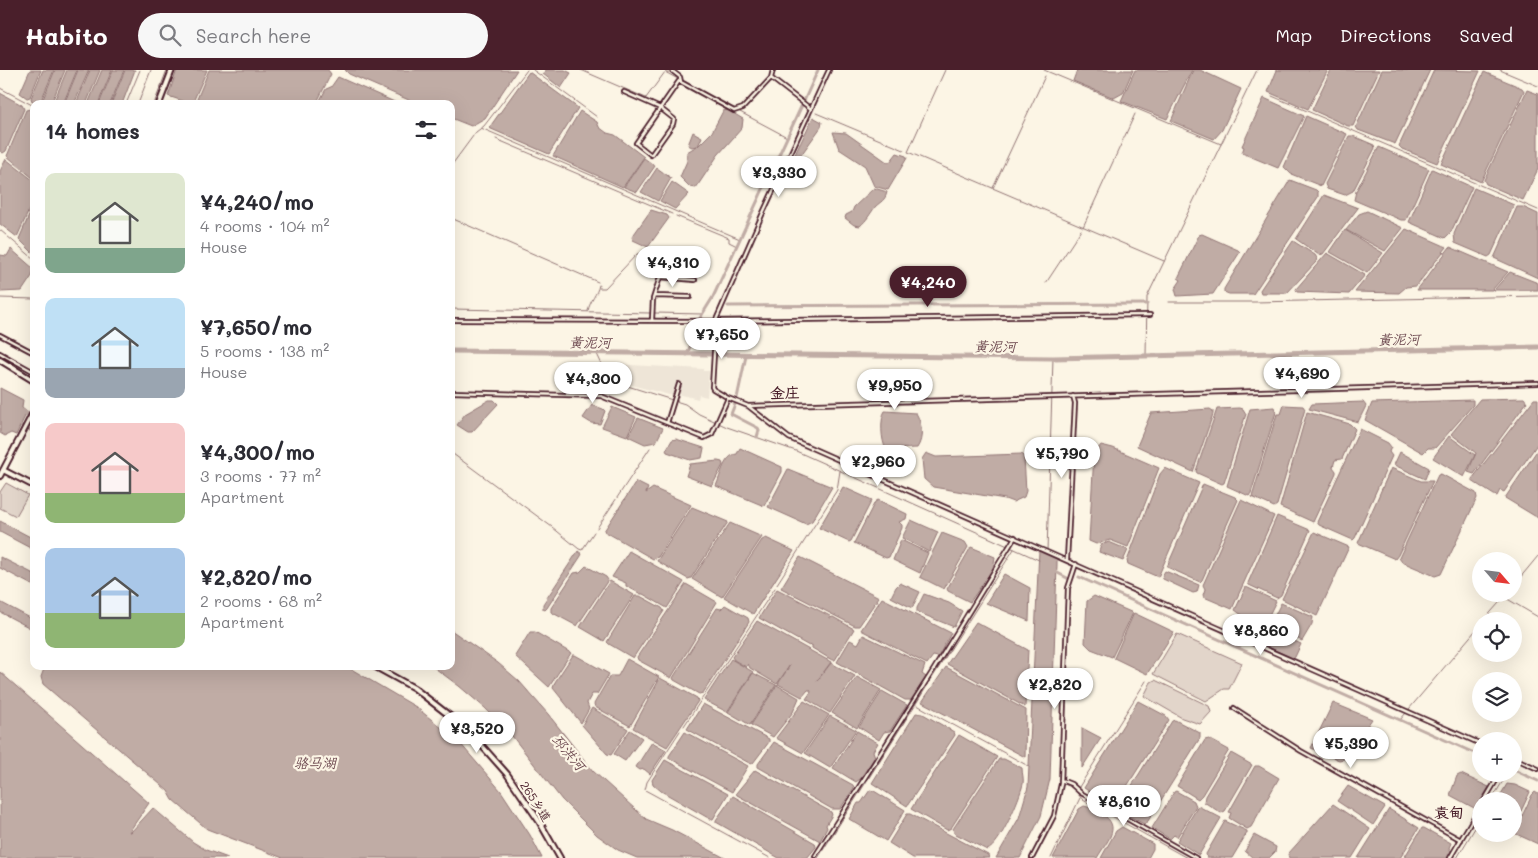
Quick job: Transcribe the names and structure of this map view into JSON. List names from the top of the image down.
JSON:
{
  "streets": {
    "street": ["265乡道"]
  },
  "districts": ["金庄", "袁甸"],
  "water": ["黄泥河", "邳洪河", "骆马湖"],
  "north": "bottom right",
  "page": {
    "header": "Habito",
    "search": "Search here",
    "nav": ["Map", "Directions", "Saved"],
    "heading": "14 homes",
    "price": [
      "¥3,330",
      "¥4,310",
      "¥4,240",
      "¥7,650",
      "¥4,690",
      "¥4,300",
      "¥9,950",
      "¥5,790",
      "¥2,960",
      "¥8,860",
      "¥2,820",
      "¥3,520",
      "¥5,390",
      "¥8,610"
    ],
    "list": [
      {
        "name": "¥4,240/mo",
        "note": "4 rooms · 104 m² · House"
      },
      {
        "name": "¥7,650/mo",
        "note": "5 rooms · 138 m² · House"
      },
      {
        "name": "¥4,300/mo",
        "note": "3 rooms · 77 m² · Apartment"
      },
      {
        "name": "¥2,820/mo",
        "note": "2 rooms · 68 m² · Apartment"
      }
    ],
    "map_buttons": ["+", "−"]
  }
}
